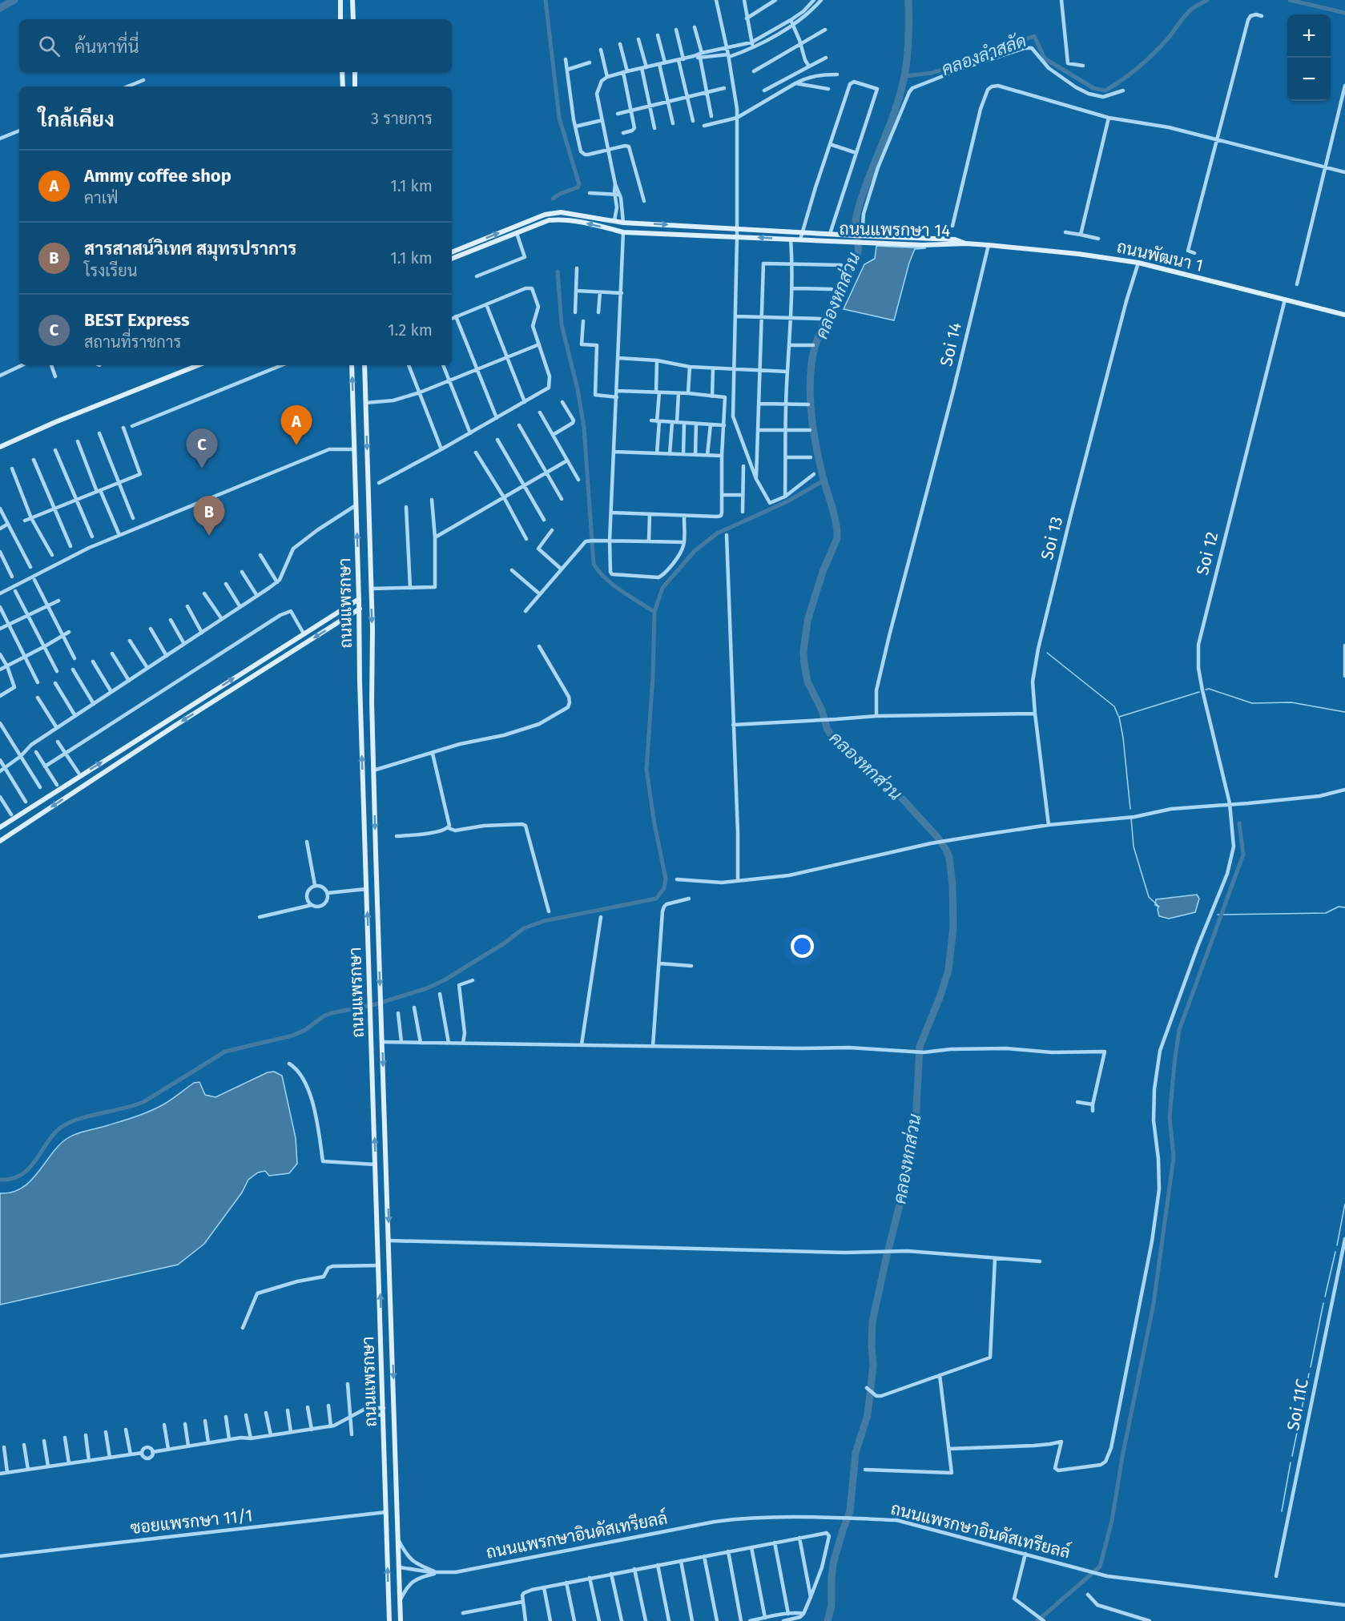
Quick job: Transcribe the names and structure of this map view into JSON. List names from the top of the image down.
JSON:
{
  "streets": {
    "main road": ["ถนนแพรกษา 14", "ถนนพัฒนา 1", "ถนนแพรกษา"],
    "street": [
      "Soi 14",
      "Soi 13",
      "Soi 12",
      "Soi 11C",
      "ซอยแพรกษา 11/1",
      "ถนนแพรกษาอินดัสเทรียลล์"
    ]
  },
  "crossings": [
    ["ถนนแพรกษา 14", "ถนนพัฒนา 1"],
    ["ถนนพัฒนา 1", "Soi 14"],
    ["ถนนพัฒนา 1", "Soi 13"],
    ["ถนนพัฒนา 1", "Soi 12"],
    ["ถนนแพรกษา", "ซอยแพรกษา 11/1"],
    ["ถนนแพรกษา", "ถนนแพรกษาอินดัสเทรียลล์"]
  ],
  "water": ["คลองลำสลัด", "คลองหกส่วน"],
  "page": {
    "map_buttons": ["+", "−"],
    "search": "ค้นหาที่นี่",
    "heading": ["ใกล้เคียง", "3 รายการ"],
    "list": [
      {
        "mark": "A",
        "name": "Ammy coffee shop",
        "note": "คาเฟ่",
        "value": "1.1 km"
      },
      {
        "mark": "B",
        "name": "สารสาสน์วิเทศ สมุทรปราการ",
        "note": "โรงเรียน",
        "value": "1.1 km"
      },
      {
        "mark": "C",
        "name": "BEST Express",
        "note": "สถานที่ราชการ",
        "value": "1.2 km"
      }
    ],
    "pins": ["A", "C", "B"]
  }
}
